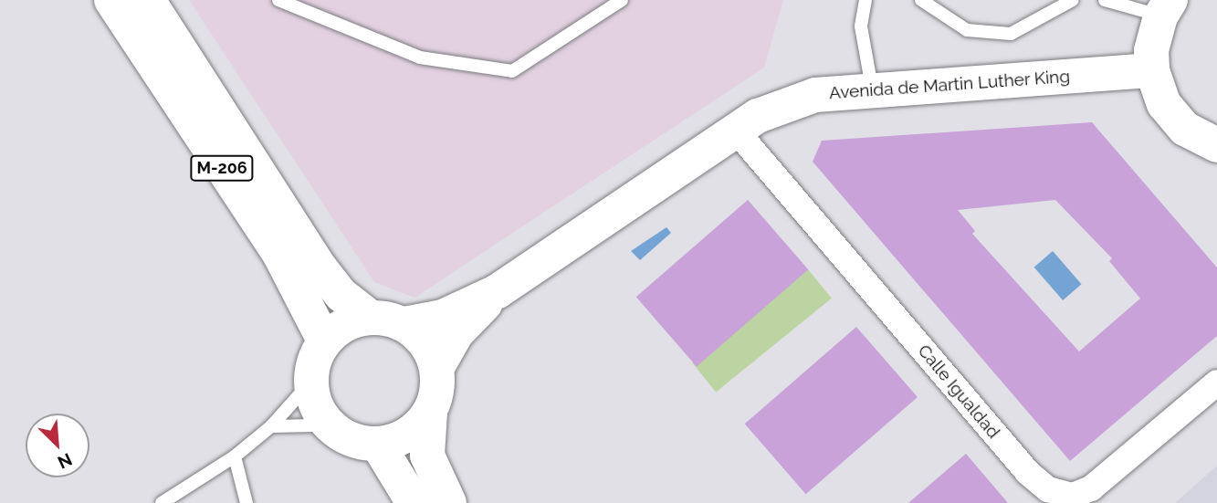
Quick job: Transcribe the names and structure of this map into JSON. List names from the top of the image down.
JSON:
{
  "streets": {
    "main road": ["Avenida de Martin Luther King", "M-206"],
    "street": ["Calle Igualdad"]
  },
  "crossings": [
    ["Avenida de Martin Luther King", "Calle Igualdad"]
  ],
  "north": "bottom right"
}
